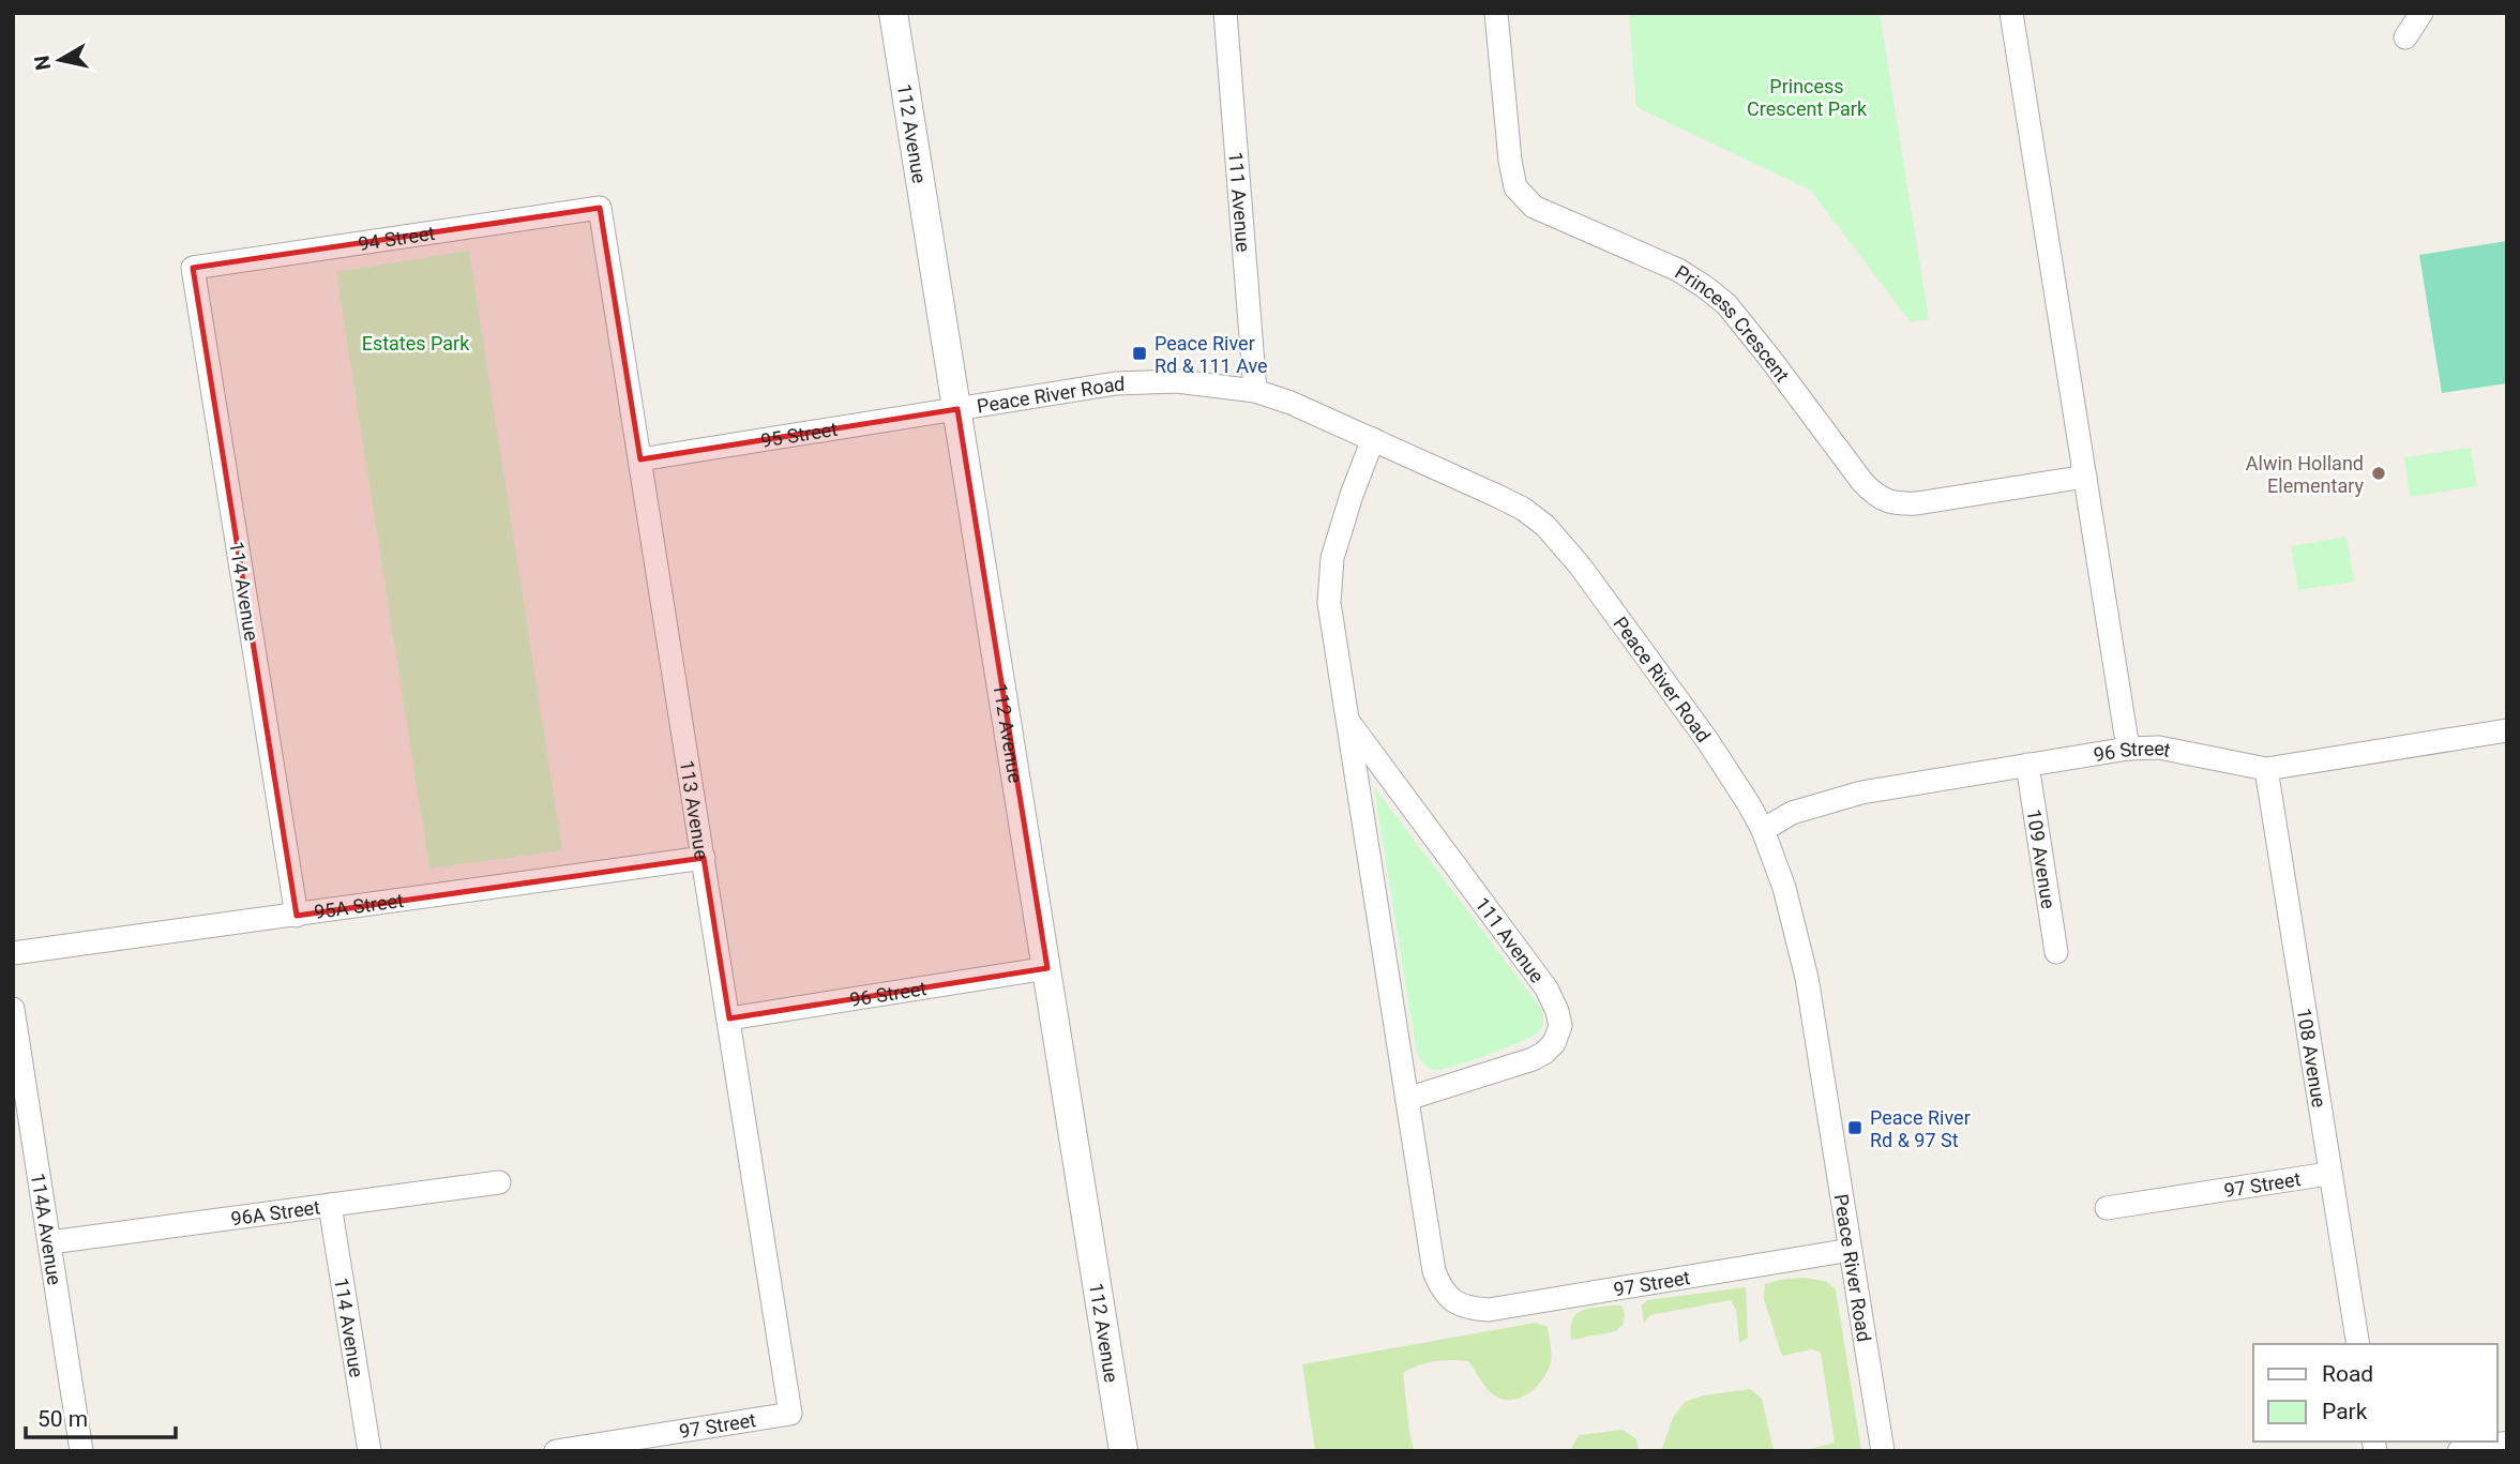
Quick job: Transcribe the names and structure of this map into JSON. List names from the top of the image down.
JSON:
{
  "streets": {
    "street": [
      "112 Avenue",
      "111 Avenue",
      "94 Street",
      "Princess Crescent",
      "Peace River Road",
      "95 Street",
      "114 Avenue",
      "96 Street",
      "113 Avenue",
      "109 Avenue",
      "95A Street",
      "108 Avenue",
      "97 Street",
      "96A Street",
      "114A Avenue"
    ]
  },
  "crossings": [
    ["112 Avenue", "Peace River Road"],
    ["112 Avenue", "95 Street"],
    ["112 Avenue", "96 Street"],
    ["111 Avenue", "Peace River Road"],
    ["111 Avenue", "97 Street"],
    ["94 Street", "114 Avenue"],
    ["94 Street", "113 Avenue"],
    ["Peace River Road", "95 Street"],
    ["Peace River Road", "96 Street"],
    ["Peace River Road", "97 Street"],
    ["95 Street", "113 Avenue"],
    ["114 Avenue", "95A Street"],
    ["114 Avenue", "96A Street"],
    ["96 Street", "113 Avenue"],
    ["96 Street", "109 Avenue"],
    ["96 Street", "108 Avenue"],
    ["113 Avenue", "95A Street"],
    ["113 Avenue", "97 Street"],
    ["108 Avenue", "97 Street"],
    ["96A Street", "114A Avenue"]
  ],
  "parks": ["Princess Crescent Park", "Estates Park"],
  "places": {
    "transit": ["Peace River Rd & 111 Ave", "Peace River Rd & 97 St"],
    "other": ["Alwin Holland Elementary"]
  },
  "legend": ["Road", "Park"],
  "scale_bar": "50 m",
  "north": "left"
}
